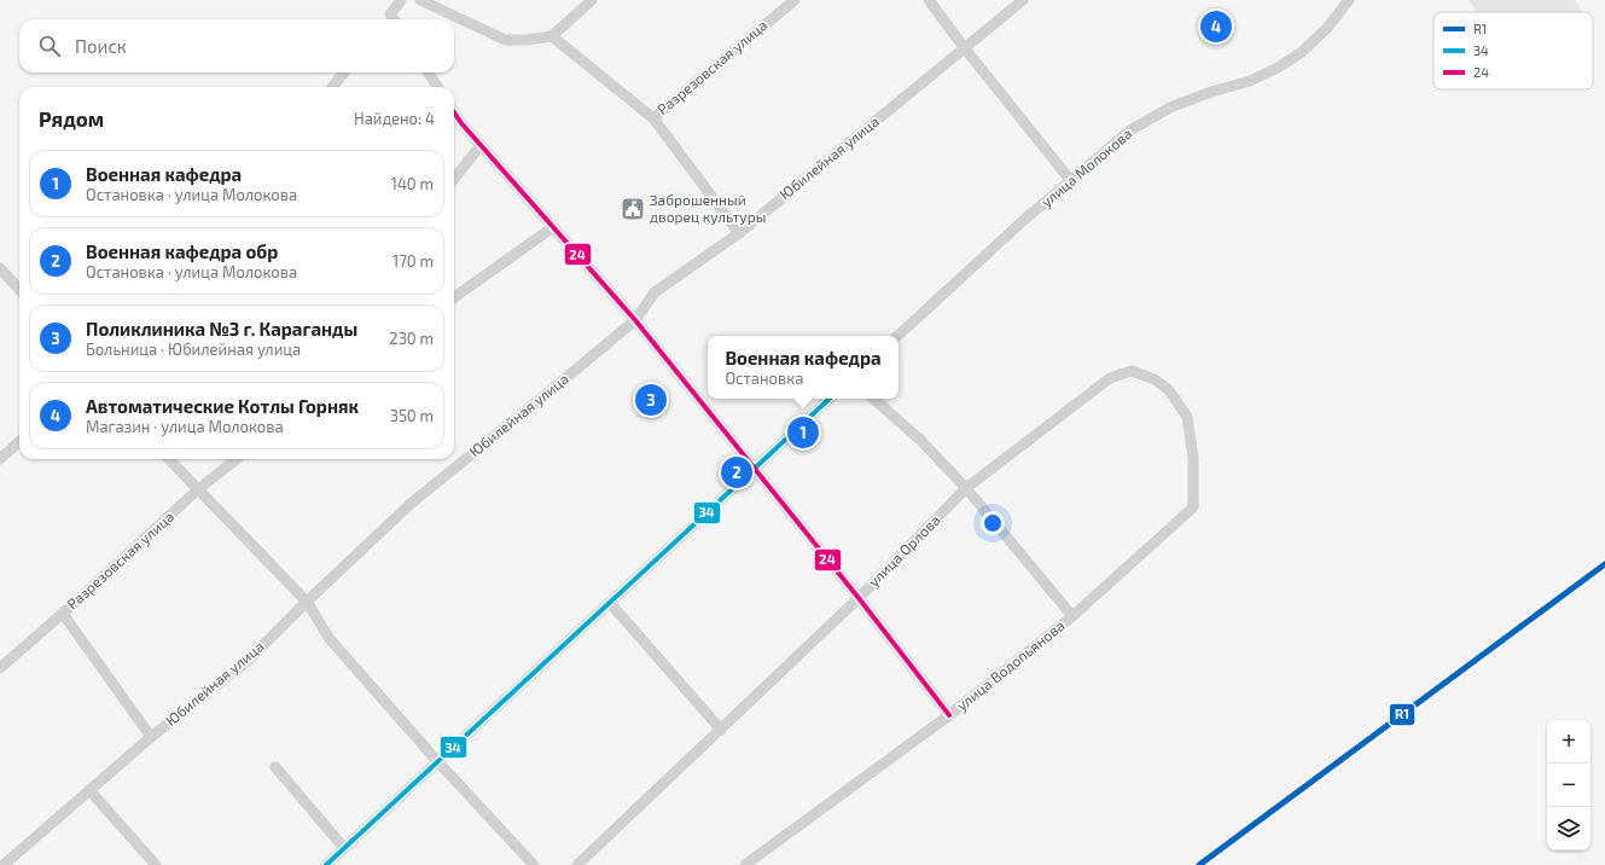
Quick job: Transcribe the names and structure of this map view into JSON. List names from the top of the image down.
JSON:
{
  "streets": {
    "street": [
      "Разрезовская улица",
      "Юбилейная улица",
      "улица Молокова",
      "улица Орлова",
      "улица Водопьянова"
    ]
  },
  "crossings": [
    ["улица Орлова", "улица Водопьянова"]
  ],
  "places": {
    "public building": ["Заброшенный дворец культуры"]
  },
  "lines": ["transit line 24", "transit line 34", "transit line R1"],
  "legend": ["R1", "34", "24"],
  "page": {
    "pins": [
      "4",
      "3",
      "1",
      "2"
    ],
    "search": "Поиск",
    "heading": ["Рядом", "Найдено: 4"],
    "list": [
      {
        "mark": "1",
        "name": "Военная кафедра",
        "note": "Остановка · улица Молокова",
        "value": "140 m"
      },
      {
        "mark": "2",
        "name": "Военная кафедра обр",
        "note": "Остановка · улица Молокова",
        "value": "170 m"
      },
      {
        "mark": "3",
        "name": "Поликлиника №3 г. Караганды",
        "note": "Больница · Юбилейная улица",
        "value": "230 m"
      },
      {
        "mark": "4",
        "name": "Автоматические Котлы Горняк",
        "note": "Магазин · улица Молокова",
        "value": "350 m"
      }
    ],
    "popup": ["Военная кафедра", "Остановка"],
    "map_buttons": ["+", "−"]
  }
}
